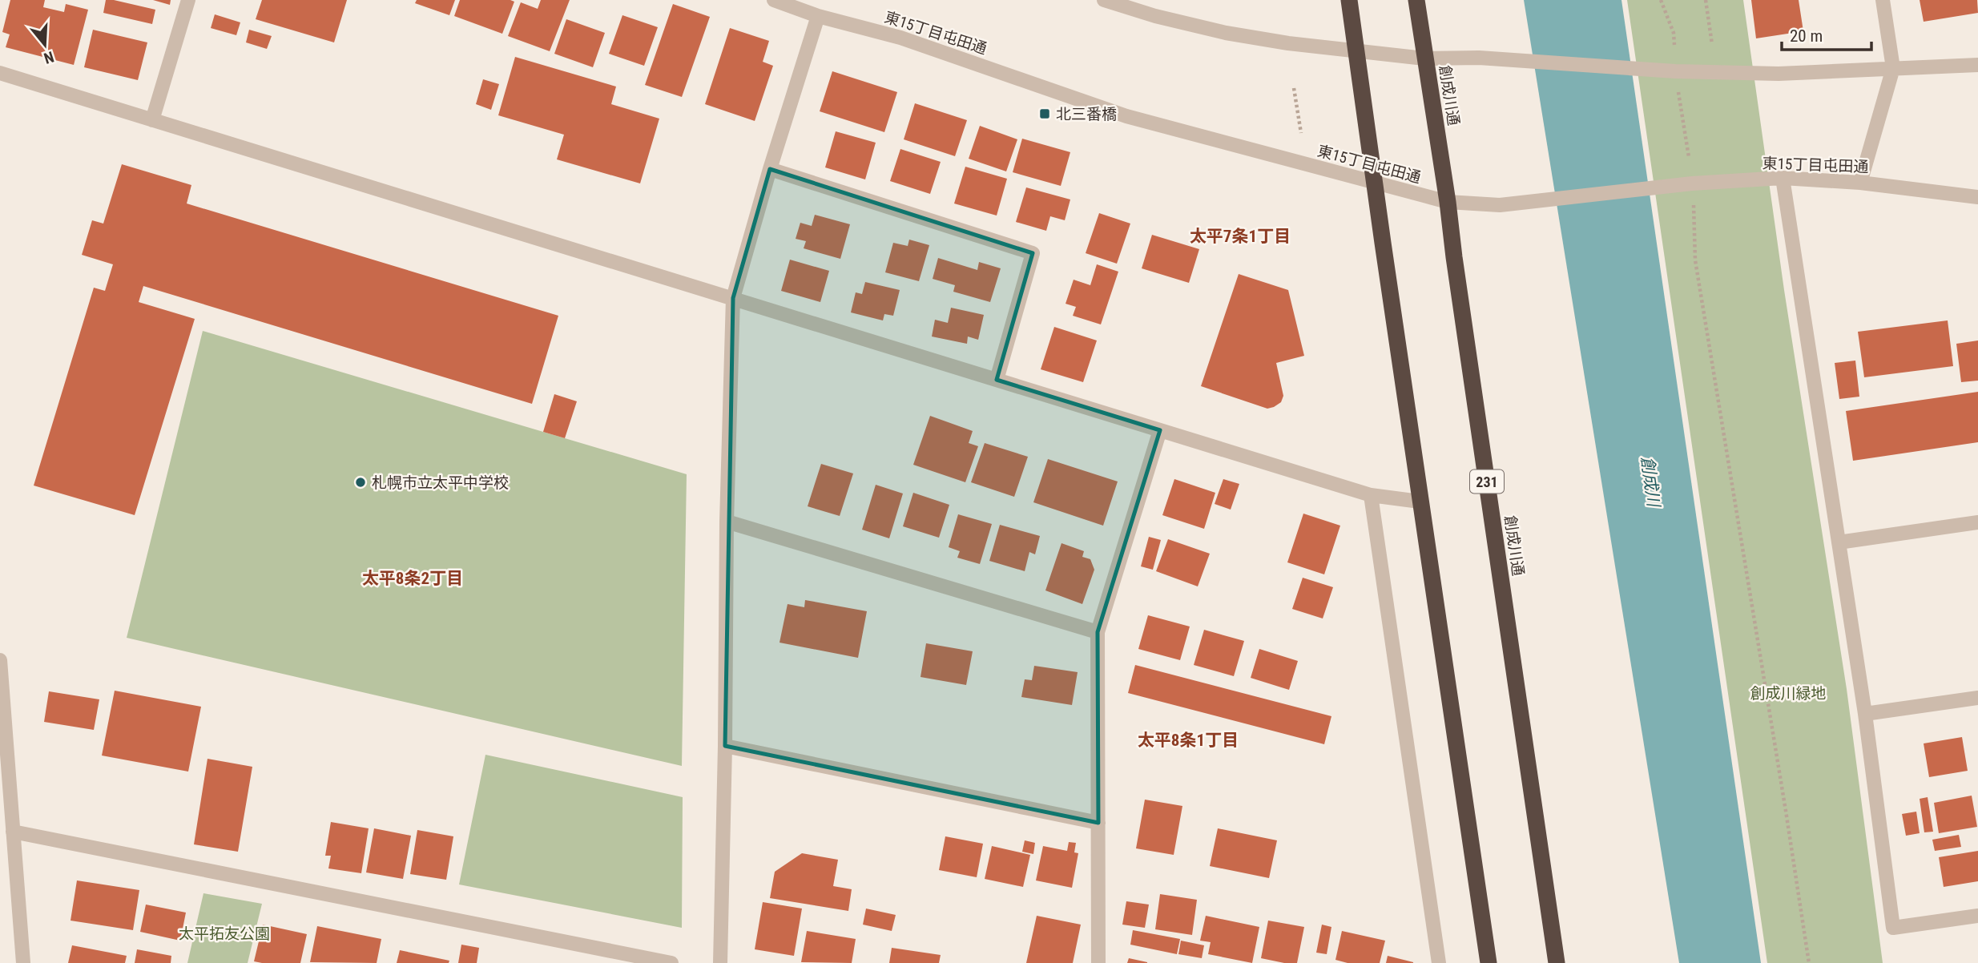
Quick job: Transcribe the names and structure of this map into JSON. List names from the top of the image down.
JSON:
{
  "streets": {
    "highway": ["創成川通", "231"],
    "street": ["東15丁目屯田通"]
  },
  "crossings": [
    ["東15丁目屯田通", "創成川通"]
  ],
  "districts": ["太平7条1丁目", "太平8条2丁目", "太平8条1丁目"],
  "water": ["創成川"],
  "parks": ["創成川緑地", "太平拓友公園"],
  "places": {
    "transit": ["北三番橋"],
    "other": ["札幌市立太平中学校"]
  },
  "scale_bar": "20 m",
  "north": "bottom"
}
